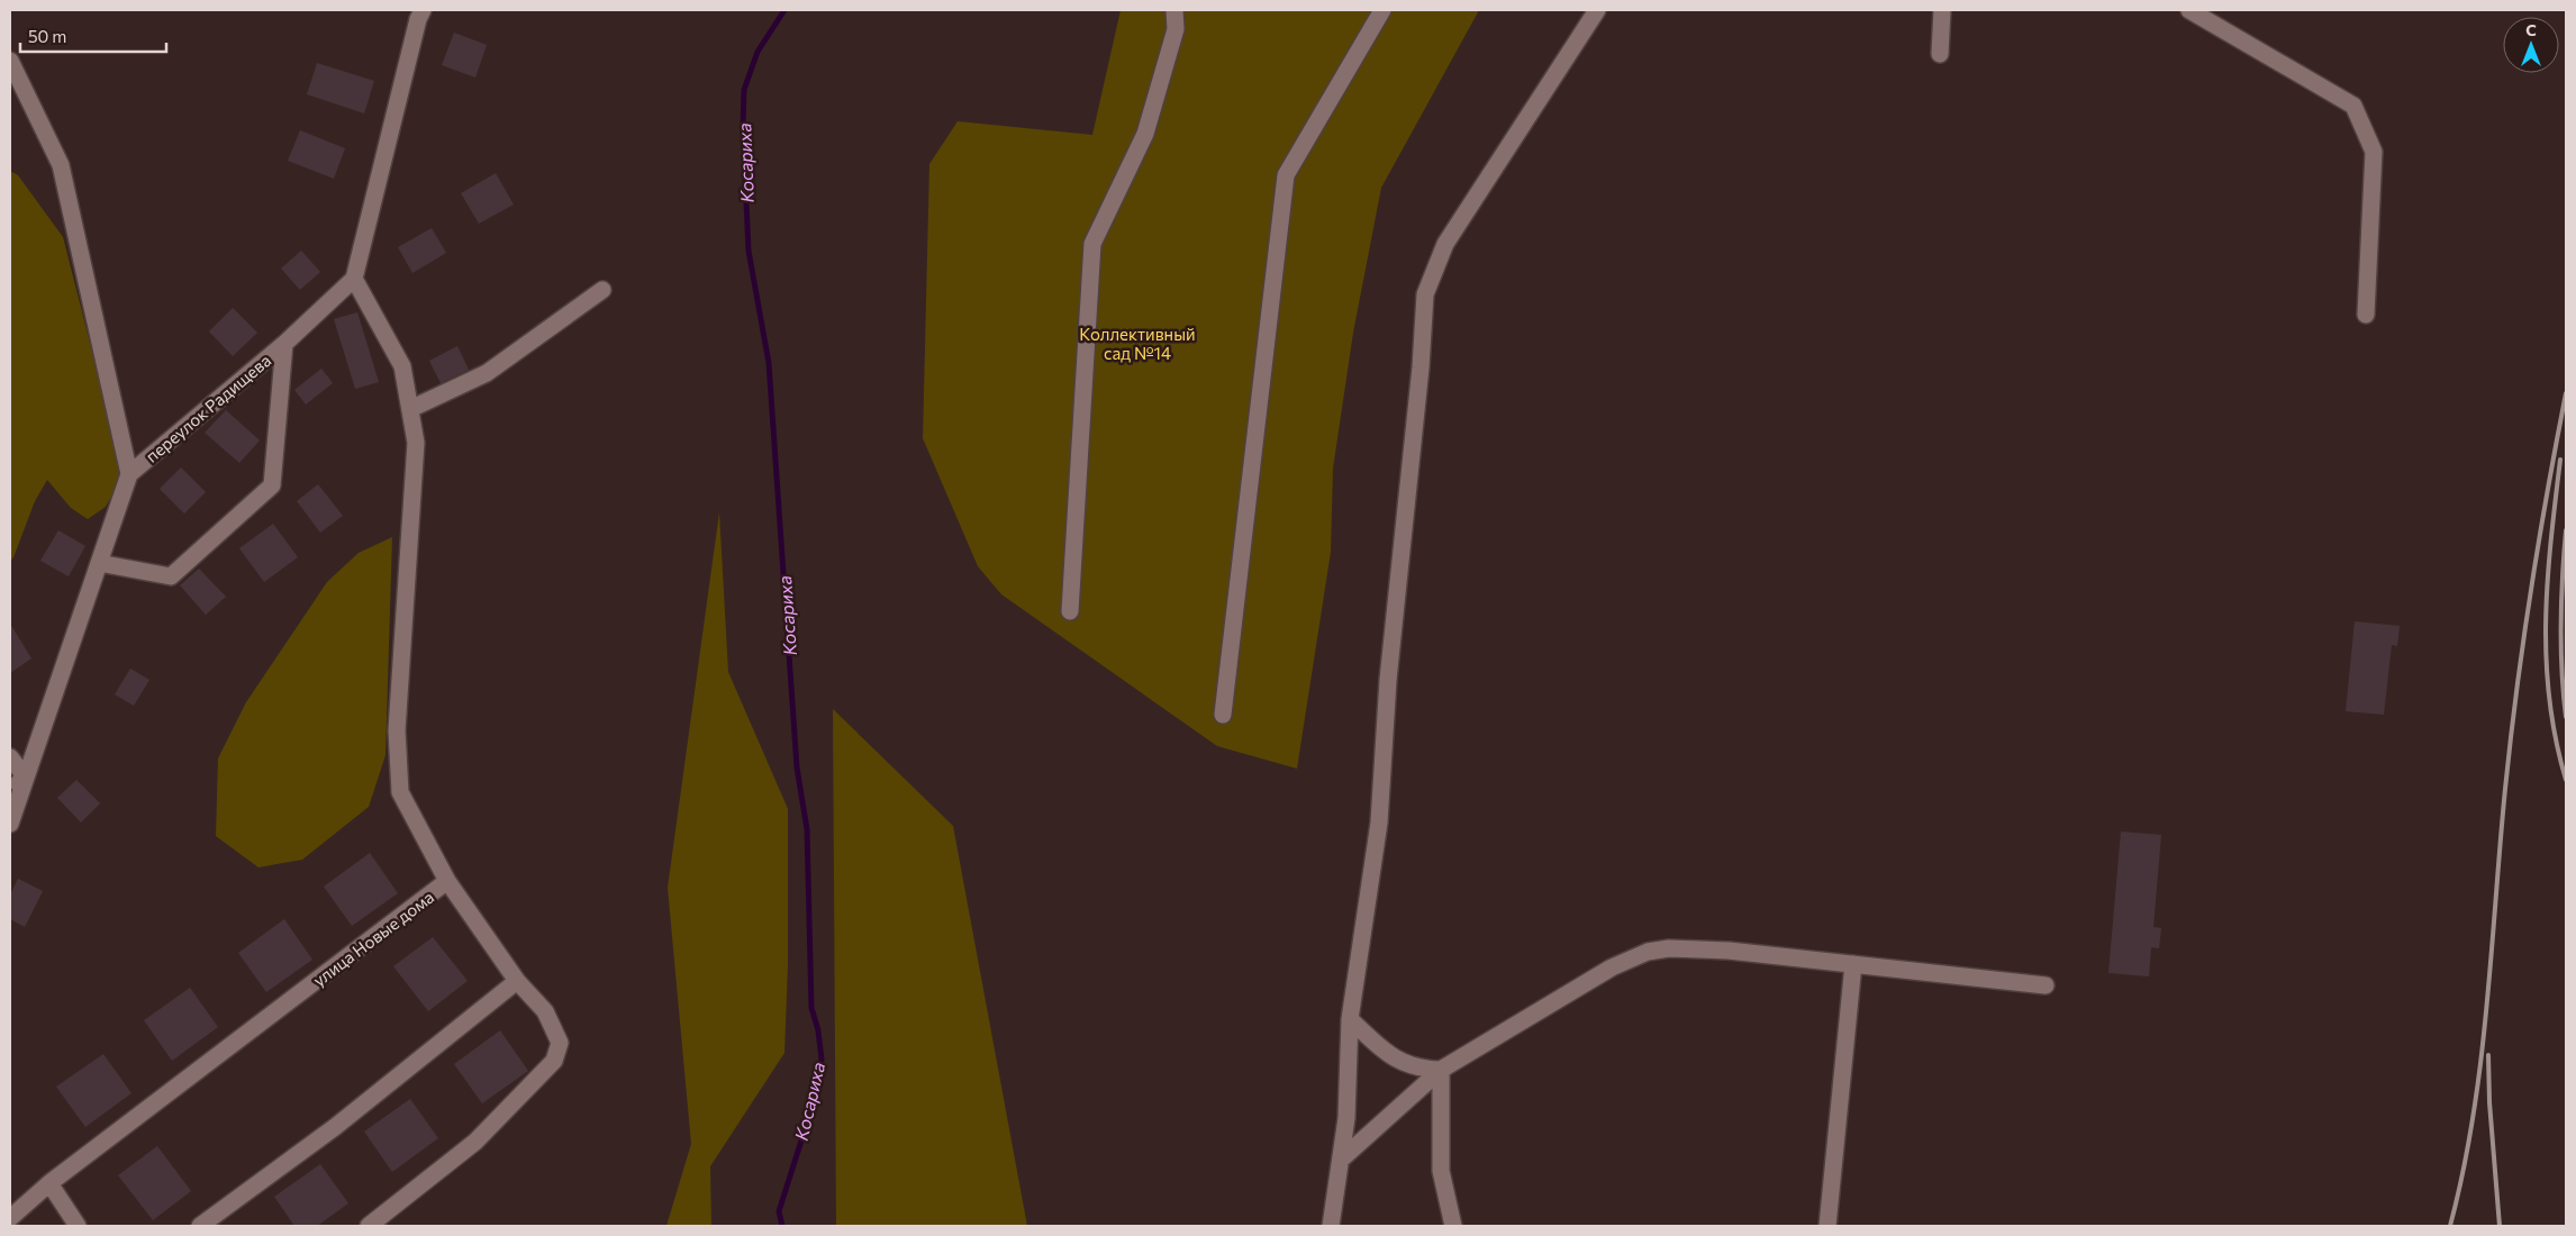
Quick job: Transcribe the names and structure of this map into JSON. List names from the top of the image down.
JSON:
{
  "streets": {
    "street": ["переулок Радищева", "улица Новые дома"]
  },
  "water": ["Косариха"],
  "parks": ["Коллективный сад №14"],
  "scale_bar": "50 m",
  "north": "top"
}
